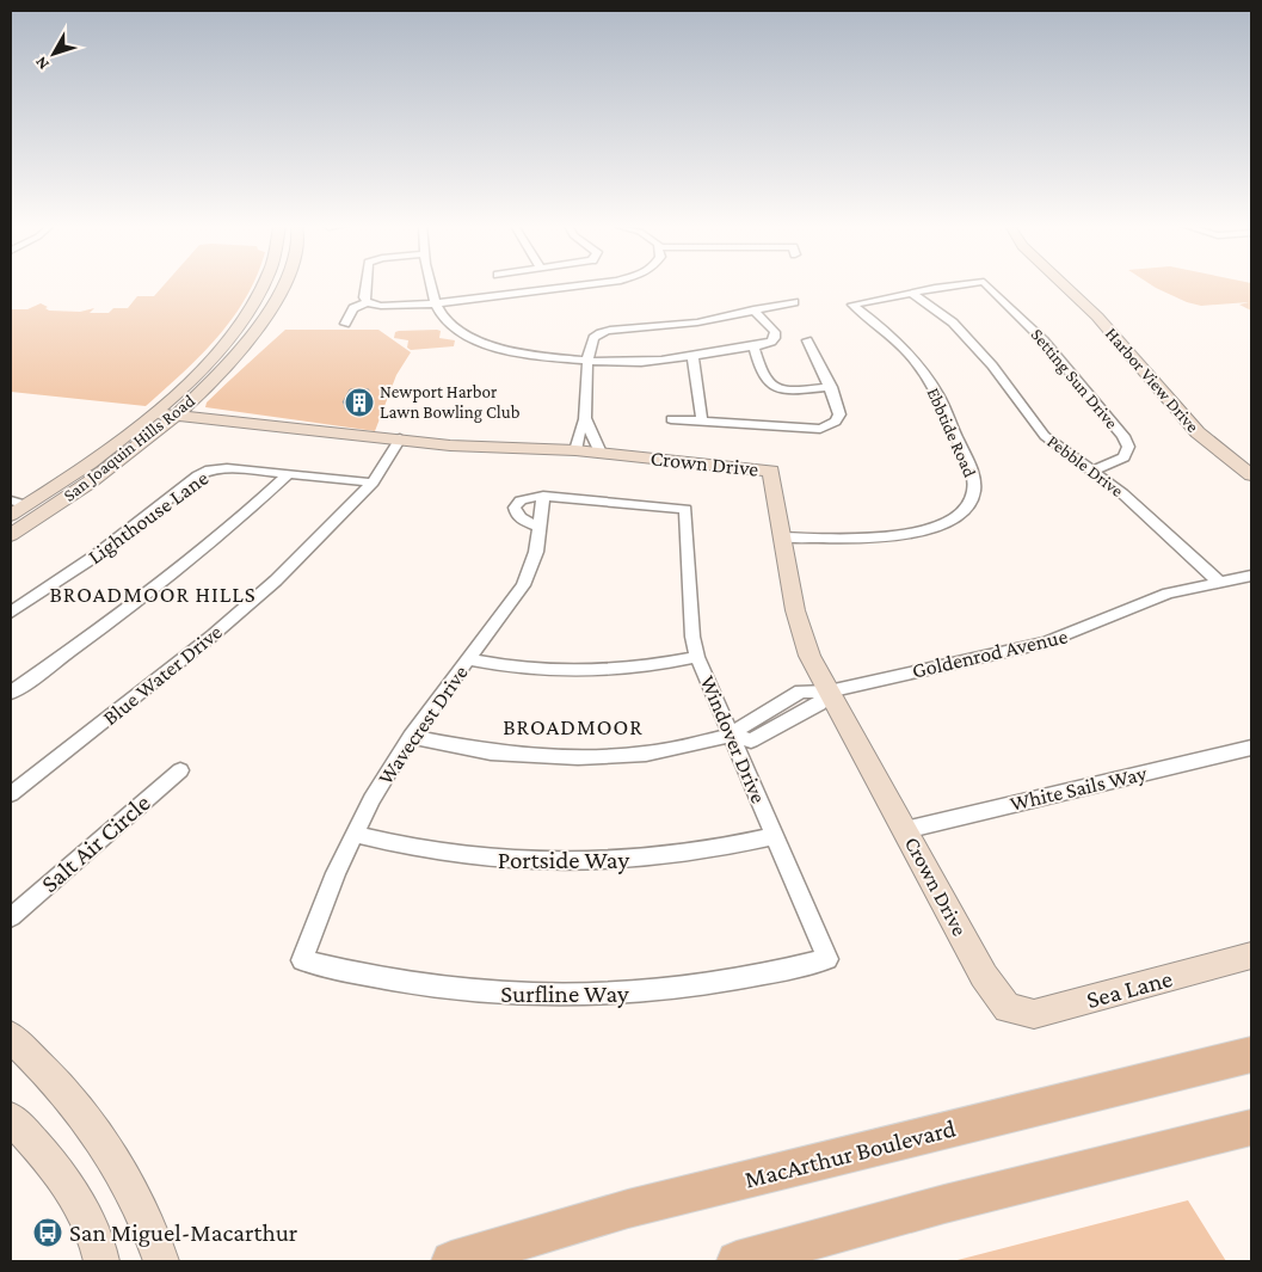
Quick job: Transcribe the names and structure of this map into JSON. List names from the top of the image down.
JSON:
{
  "streets": {
    "main road": ["MacArthur Boulevard"],
    "street": [
      "Setting Sun Drive",
      "Harbor View Drive",
      "Ebbtide Road",
      "San Joaquin Hills Road",
      "Crown Drive",
      "Pebble Drive",
      "Lighthouse Lane",
      "Goldenrod Avenue",
      "Blue Water Drive",
      "Wavecrest Drive",
      "Windover Drive",
      "White Sails Way",
      "Salt Air Circle",
      "Portside Way",
      "Sea Lane",
      "Surfline Way"
    ]
  },
  "crossings": [
    ["Setting Sun Drive", "Ebbtide Road"],
    ["Setting Sun Drive", "Pebble Drive"],
    ["Ebbtide Road", "Crown Drive"],
    ["Ebbtide Road", "Pebble Drive"],
    ["San Joaquin Hills Road", "Crown Drive"],
    ["Crown Drive", "Goldenrod Avenue"],
    ["Crown Drive", "Blue Water Drive"],
    ["Crown Drive", "White Sails Way"],
    ["Crown Drive", "Sea Lane"],
    ["Pebble Drive", "Goldenrod Avenue"],
    ["Lighthouse Lane", "Blue Water Drive"],
    ["Goldenrod Avenue", "Wavecrest Drive"],
    ["Goldenrod Avenue", "Windover Drive"],
    ["Wavecrest Drive", "Windover Drive"],
    ["Wavecrest Drive", "Portside Way"],
    ["Wavecrest Drive", "Surfline Way"],
    ["Windover Drive", "Portside Way"],
    ["Windover Drive", "Surfline Way"]
  ],
  "districts": ["BROADMOOR HILLS", "BROADMOOR"],
  "places": {
    "building": ["Newport Harbor Lawn Bowling Club"],
    "bus stop": ["San Miguel-Macarthur"]
  },
  "north": "bottom left"
}
